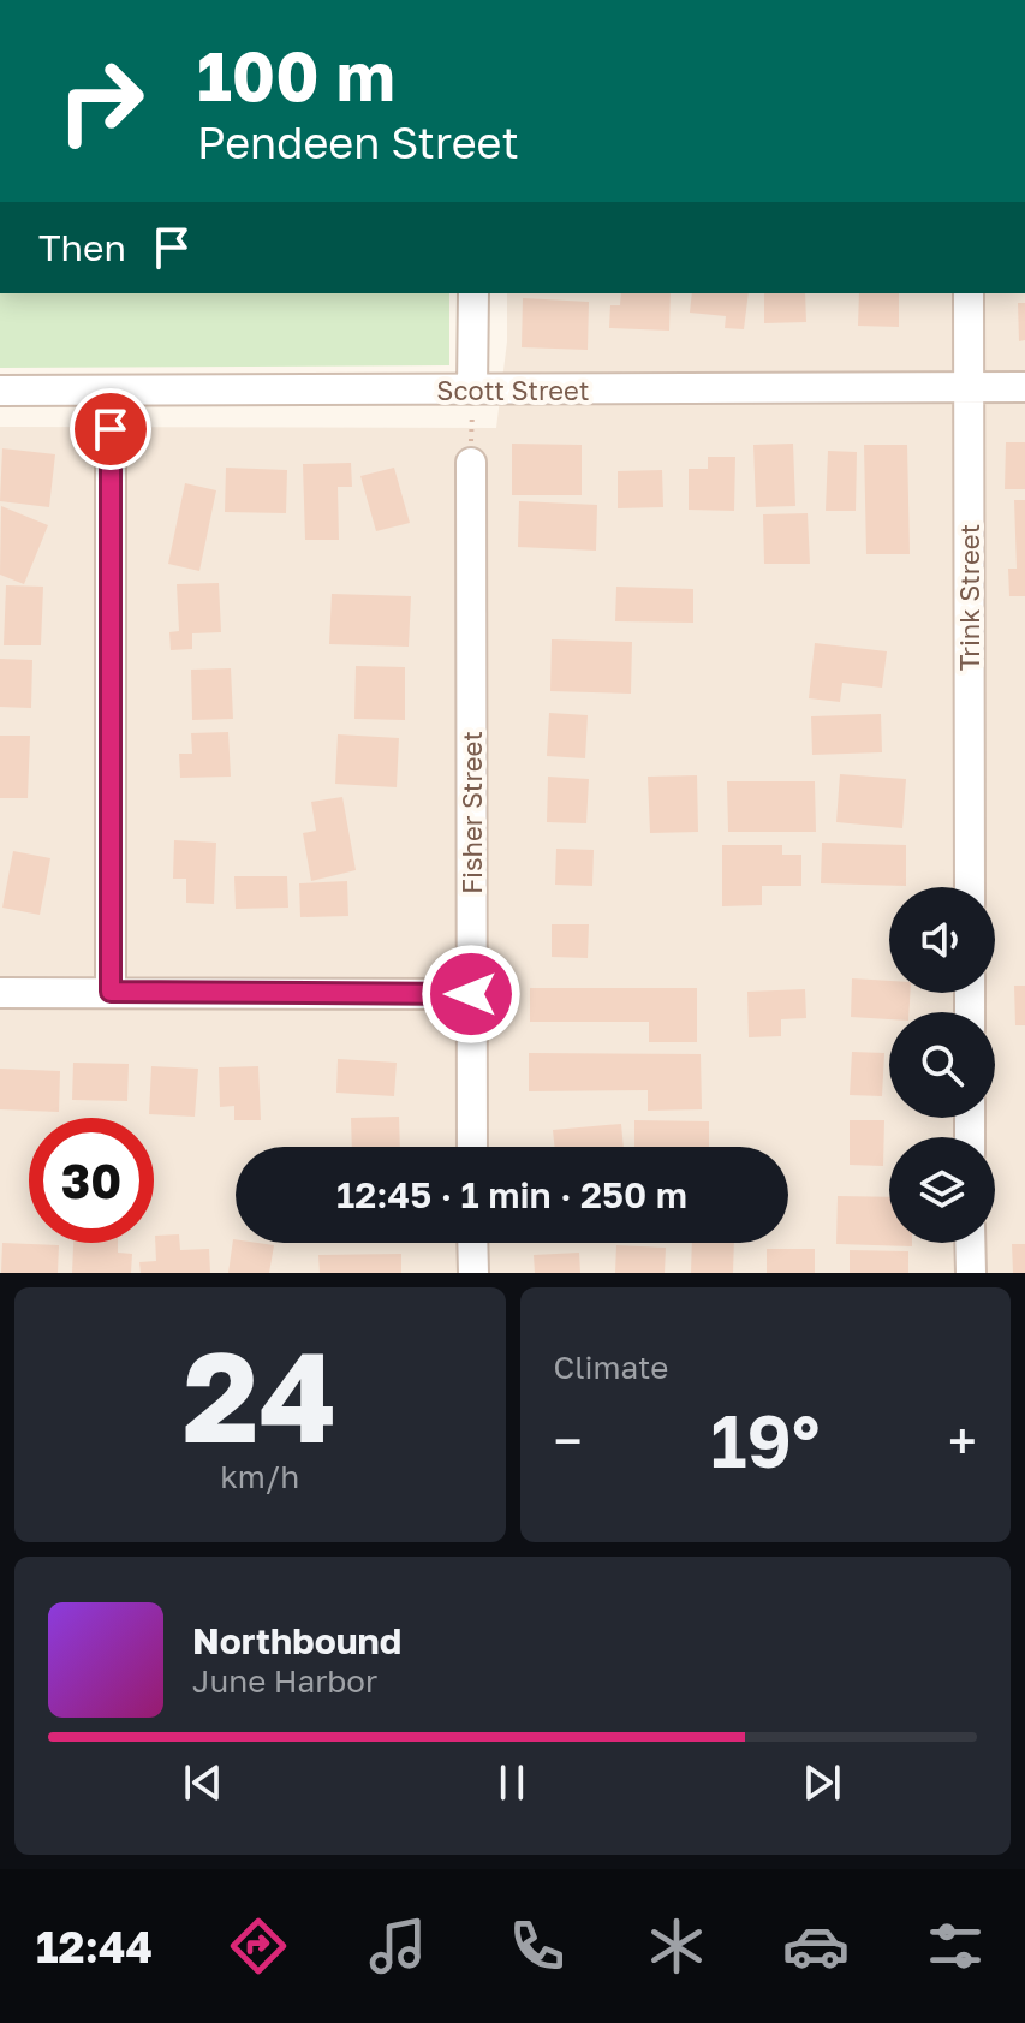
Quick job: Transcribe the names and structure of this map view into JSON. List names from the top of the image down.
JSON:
{
  "streets": {
    "street": ["Scott Street", "Trink Street", "Fisher Street"]
  },
  "crossings": [
    ["Scott Street", "Trink Street"]
  ],
  "page": {
    "turn": ["100 m", "Pendeen Street"],
    "then": "Then",
    "limit": "30",
    "trip": "12:45 · 1 min · 250 m",
    "tile": [
      ["24", "km/h"],
      "Climate"
    ],
    "heat": ["−", "19°", "+"],
    "song": ["Northbound", "June Harbor"],
    "tabs": "12:44"
  }
}
